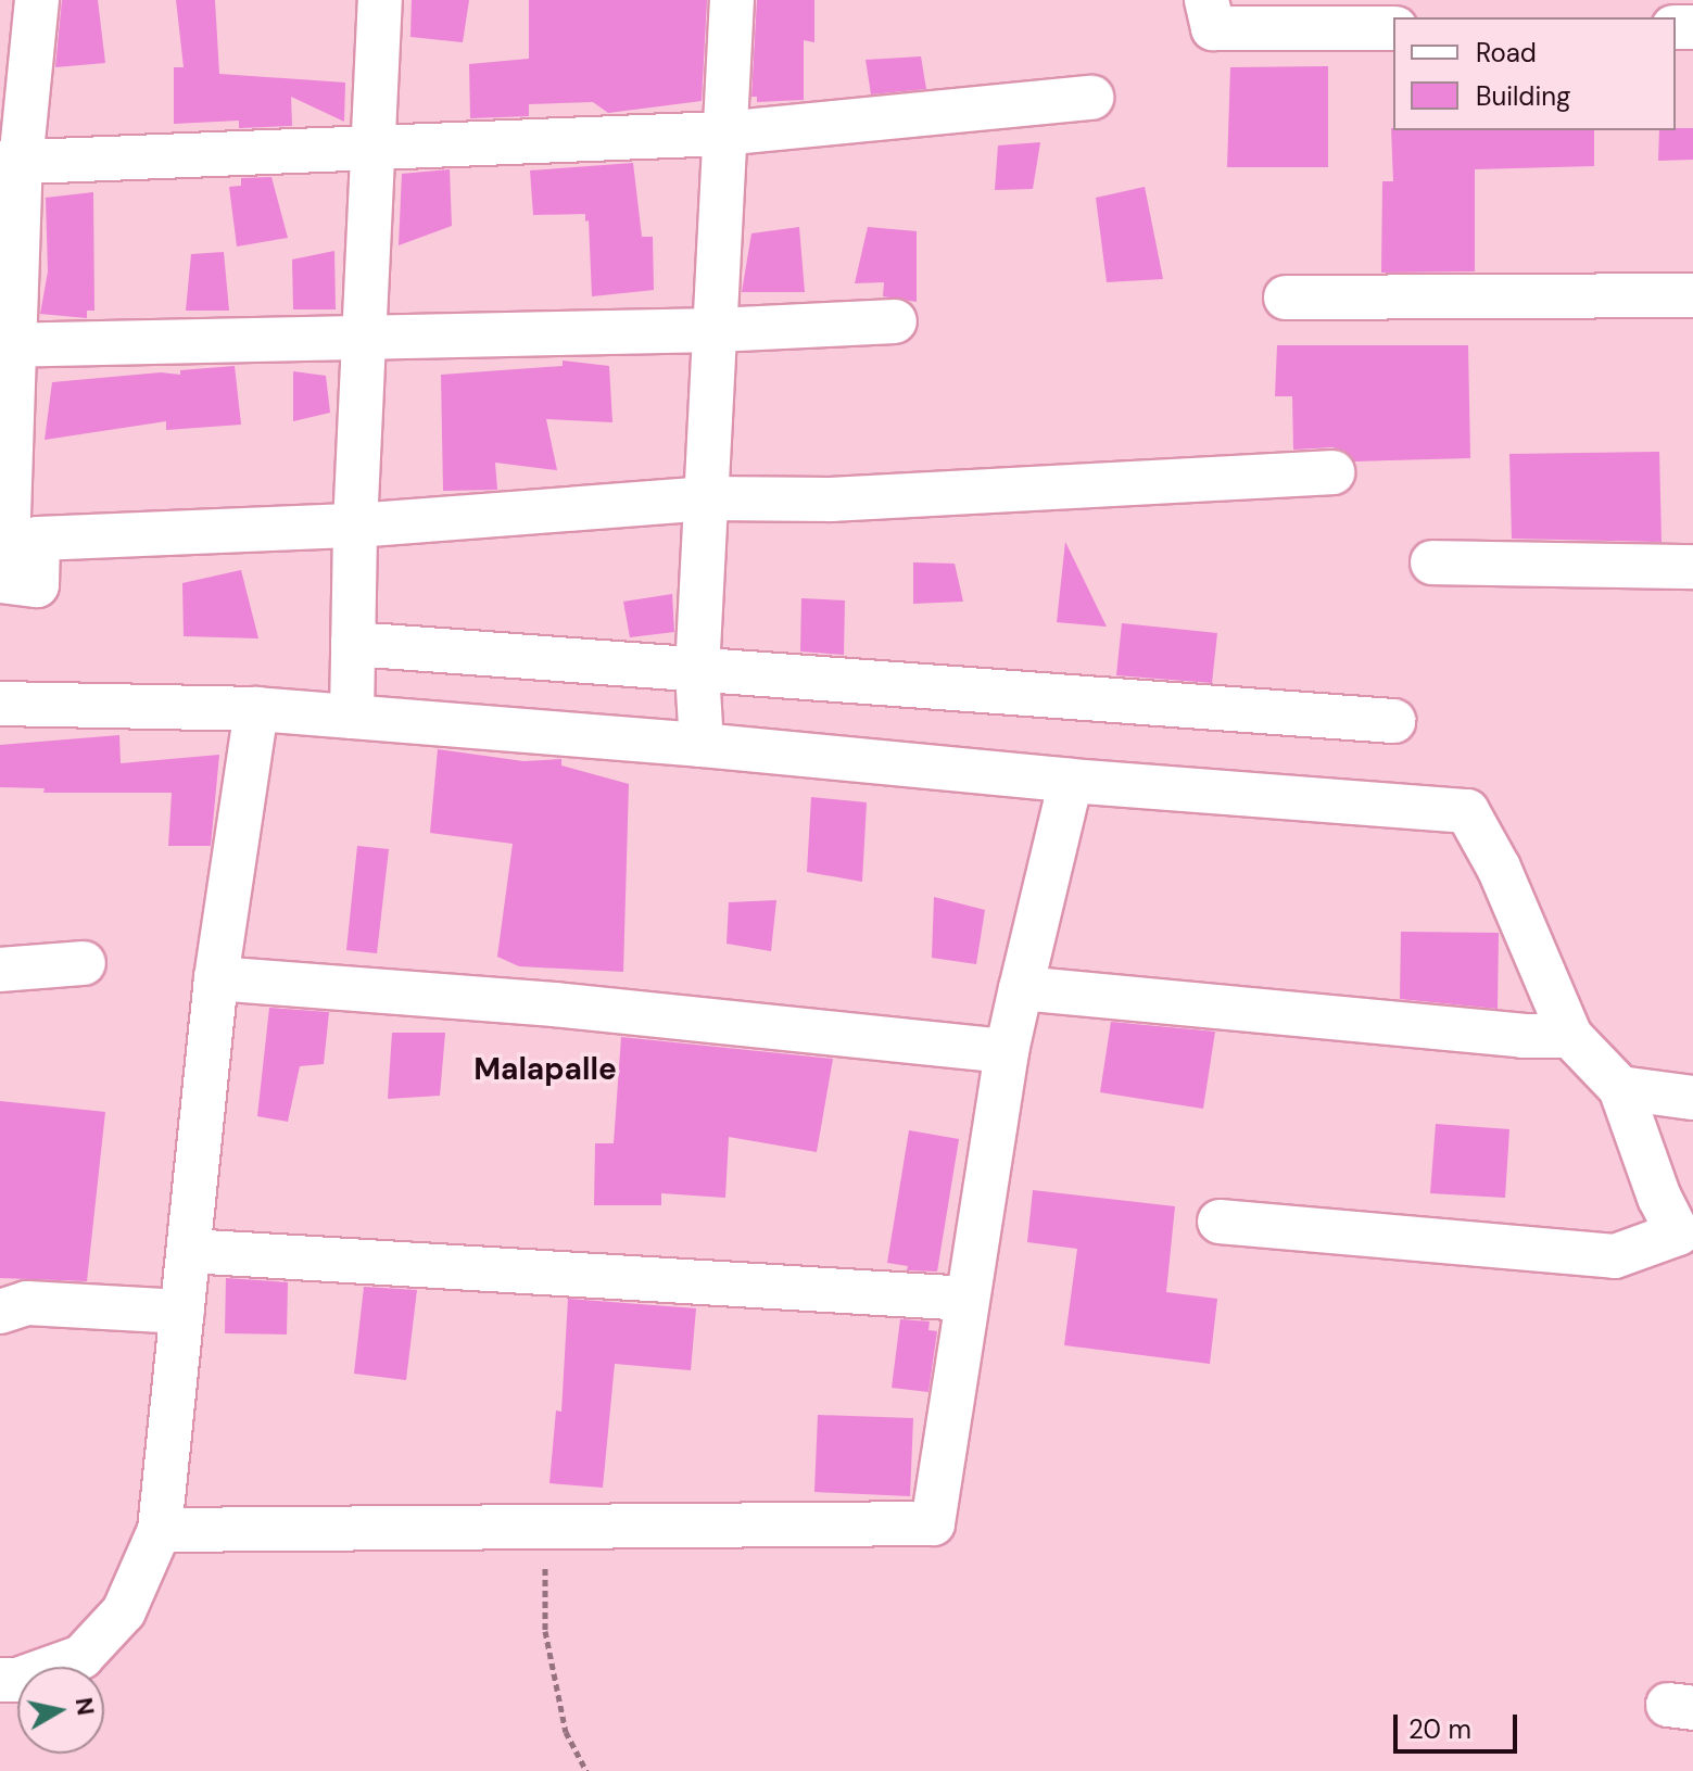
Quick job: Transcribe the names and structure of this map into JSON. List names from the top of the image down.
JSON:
{
  "districts": ["Malapalle"],
  "legend": ["Road", "Building"],
  "scale_bar": "20 m",
  "north": "right"
}
